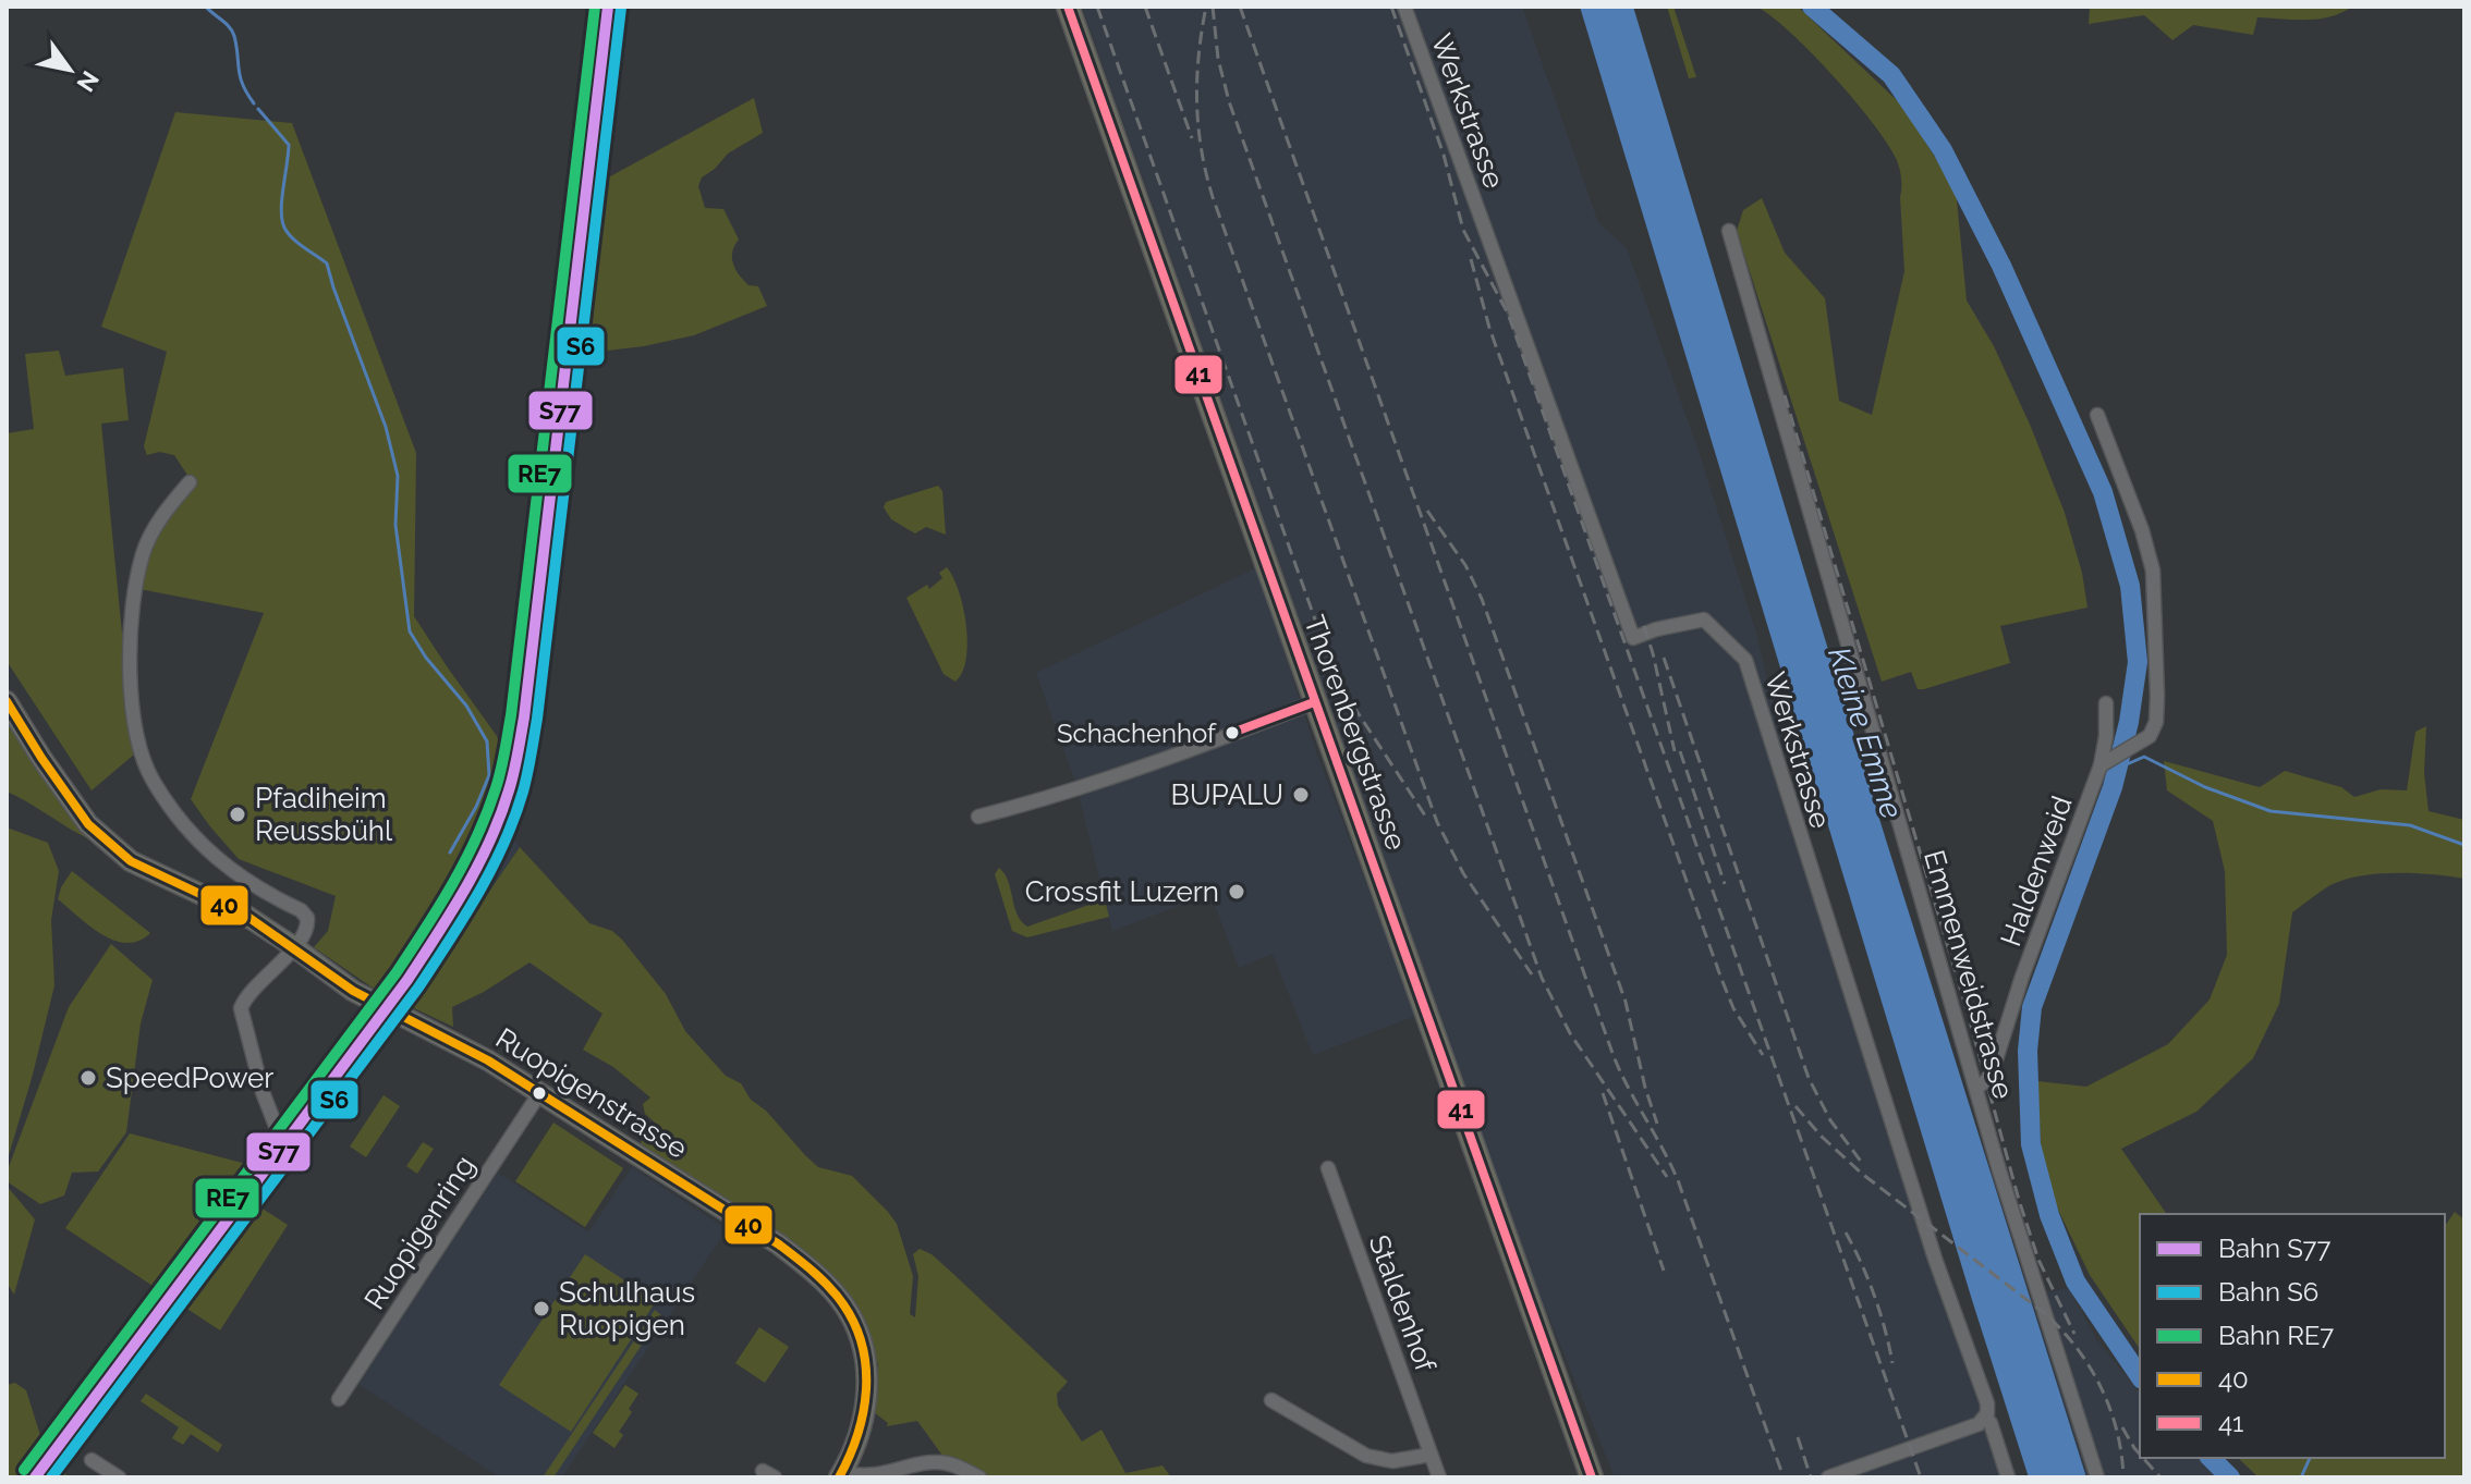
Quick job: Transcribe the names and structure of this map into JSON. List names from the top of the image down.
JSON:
{
  "streets": {
    "main road": ["Thorenbergstrasse"],
    "street": [
      "Werkstrasse",
      "Haldenweid",
      "Emmenweidstrasse",
      "Ruopigenstrasse",
      "Ruopigenring",
      "Staldenhof"
    ]
  },
  "crossings": [
    ["Haldenweid", "Emmenweidstrasse"],
    ["Ruopigenstrasse", "Ruopigenring"]
  ],
  "water": ["Kleine Emme"],
  "places": [
    "Schachenhof",
    "BUPALU",
    "Pfadiheim Reussbühl",
    "Crossfit Luzern",
    "SpeedPower",
    "Schulhaus Ruopigen"
  ],
  "lines": [
    "rail line S77",
    "rail line RE7",
    "transit line 41",
    "rail line S6",
    "transit line 40"
  ],
  "legend": [
    "Bahn S77",
    "Bahn S6",
    "Bahn RE7",
    "40",
    "41"
  ],
  "north": "bottom right"
}
